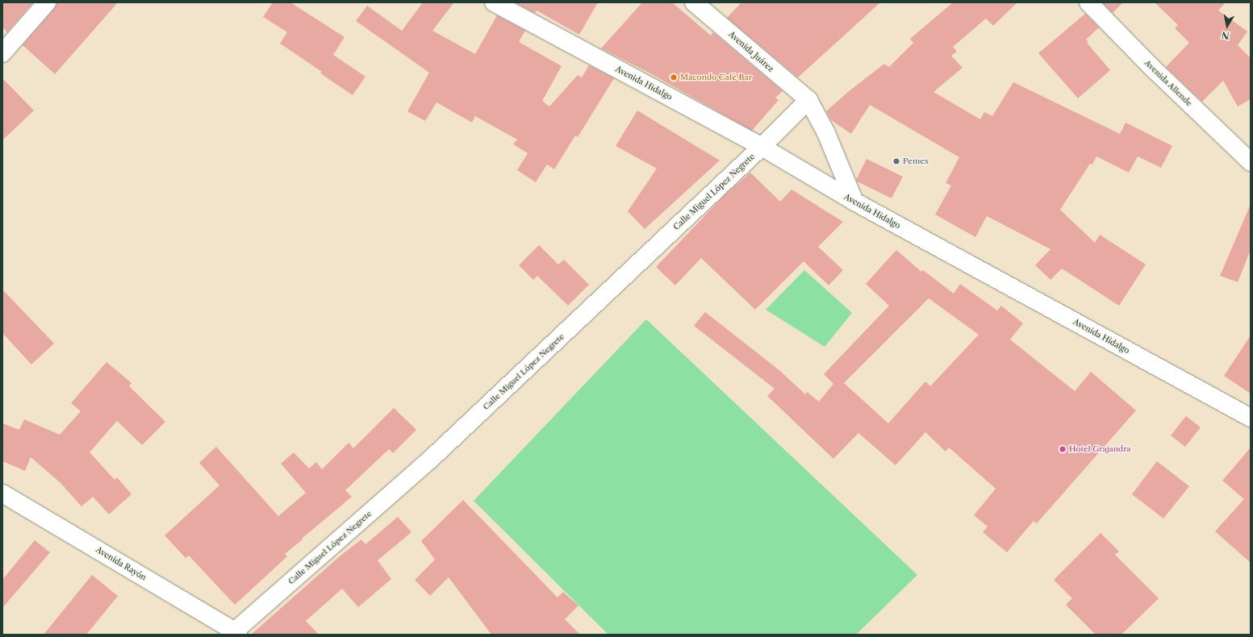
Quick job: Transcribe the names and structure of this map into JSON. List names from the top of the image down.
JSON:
{
  "streets": {
    "street": [
      "Avenida Juárez",
      "Avenida Hidalgo",
      "Avenida Allende",
      "Calle Miguel López Negrete",
      "Avenida Rayón"
    ]
  },
  "crossings": [
    ["Avenida Juárez", "Calle Miguel López Negrete"],
    ["Avenida Hidalgo", "Calle Miguel López Negrete"],
    ["Calle Miguel López Negrete", "Avenida Rayón"]
  ],
  "places": ["Macondo Café Bar", "Pemex", "Hotel Grajandra"],
  "north": "bottom"
}
